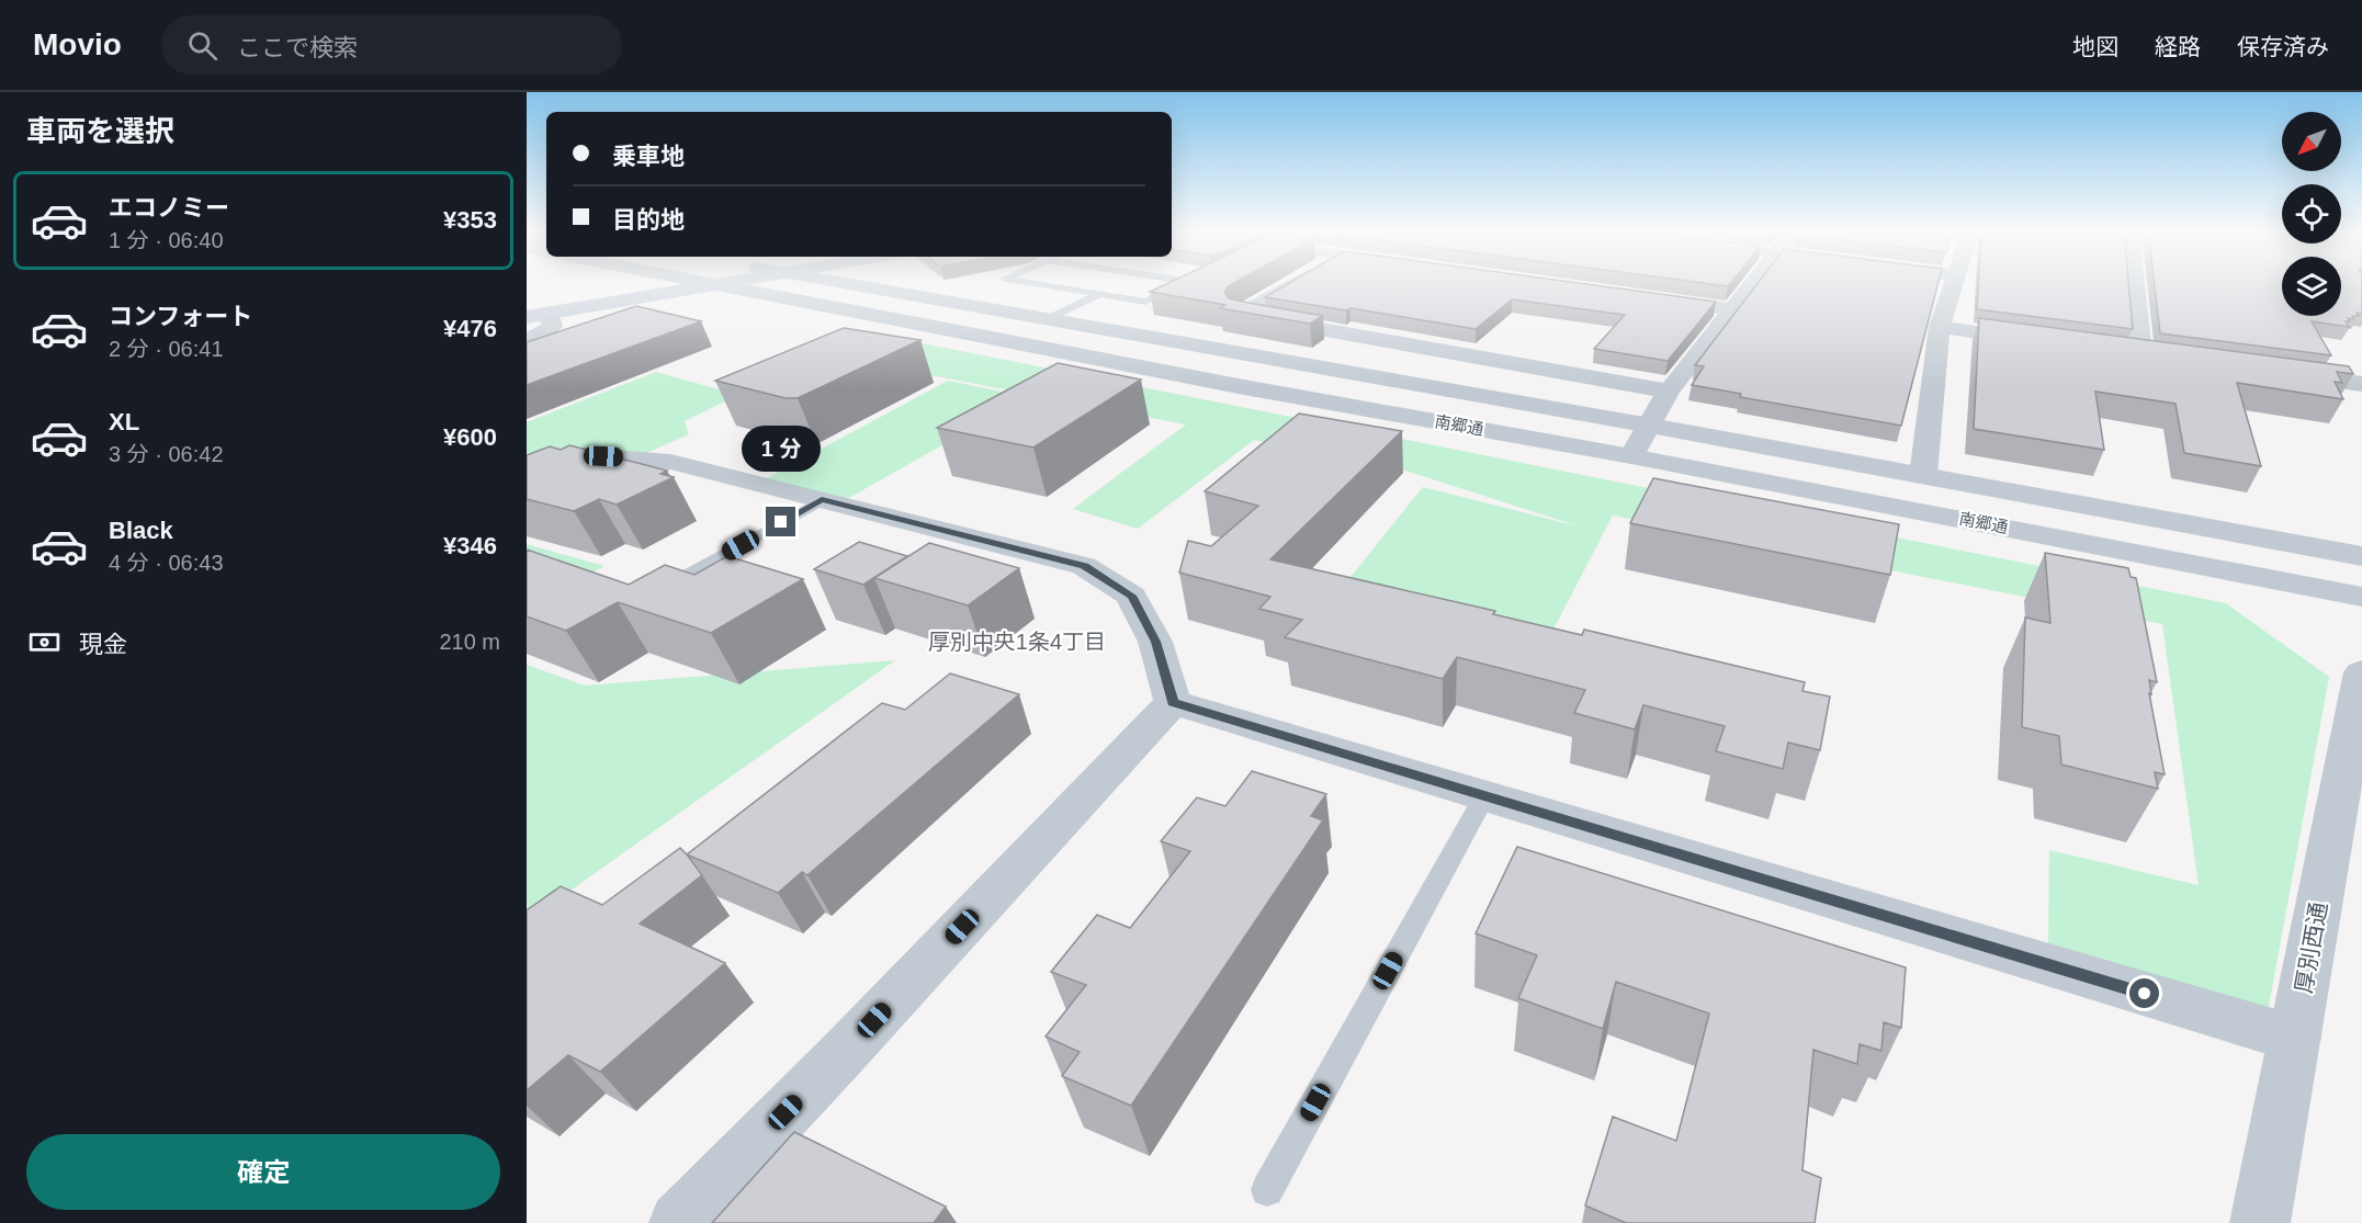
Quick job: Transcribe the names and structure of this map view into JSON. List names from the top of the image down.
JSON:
{
  "streets": {
    "street": ["南郷通", "厚別西通"]
  },
  "districts": ["厚別中央1条4丁目"],
  "north": "bottom left",
  "page": {
    "header": "Movio",
    "search": "ここで検索",
    "nav": ["地図", "経路", "保存済み"],
    "heading": "車両を選択",
    "banner": ["乗車地", "目的地"],
    "list": [
      {
        "name": "エコノミー",
        "note": "1 分 · 06:40",
        "value": "¥353"
      },
      {
        "name": "コンフォート",
        "note": "2 分 · 06:41",
        "value": "¥476"
      },
      {
        "name": "XL",
        "note": "3 分 · 06:42",
        "value": "¥600"
      },
      {
        "name": "Black",
        "note": "4 分 · 06:43",
        "value": "¥346"
      }
    ],
    "bubble": "1 分",
    "pay": ["現金", "210 m"],
    "buttons": "確定"
  }
}
